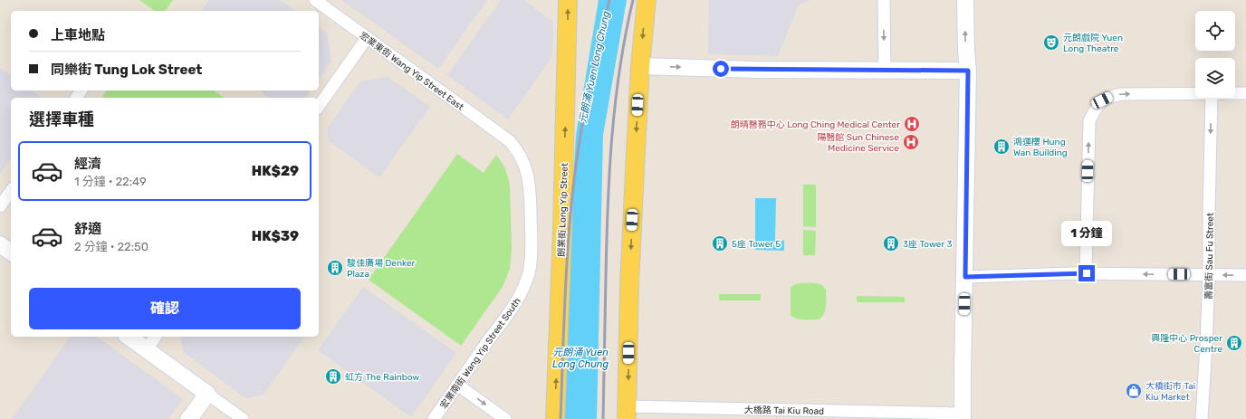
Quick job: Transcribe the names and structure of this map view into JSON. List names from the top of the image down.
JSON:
{
  "streets": {
    "main road": ["朗業街 Long Yip Street"],
    "street": [
      "宏業東街 Wang Yip Street East",
      "壽富街 Sau Fu Street",
      "宏業南街 Wang Yip Street South",
      "大橋路 Tai Kiu Road"
    ]
  },
  "crossings": [
    ["宏業東街 Wang Yip Street East", "宏業南街 Wang Yip Street South"]
  ],
  "one_way": ["壽富街 Sau Fu Street"],
  "water": ["元朗涌 Yuen Long Chung"],
  "places": {
    "theatre": ["元朗戲院 Yuen Long Theatre"],
    "hospital": ["朗晴醫務中心 Long Ching Medical Center", "陽醫館 Sun Chinese Medicine Service"],
    "building": [
      "鴻運樓 Hung Wan Building",
      "5座 Tower 5",
      "3座 Tower 3",
      "駿佳廣場 Denker Plaza",
      "興隆中心 Prosper Centre",
      "虹方 The Rainbow"
    ],
    "shop": ["大橋街市 Tai Kiu Market"]
  },
  "page": {
    "banner": ["上車地點", "同樂街 Tung Lok Street"],
    "heading": "選擇車種",
    "list": [
      {
        "name": "經濟",
        "note": "1 分鐘 · 22:49",
        "value": "HK$29"
      },
      {
        "name": "舒適",
        "note": "2 分鐘 · 22:50",
        "value": "HK$39"
      }
    ],
    "bubble": "1 分鐘",
    "buttons": "確認"
  }
}
